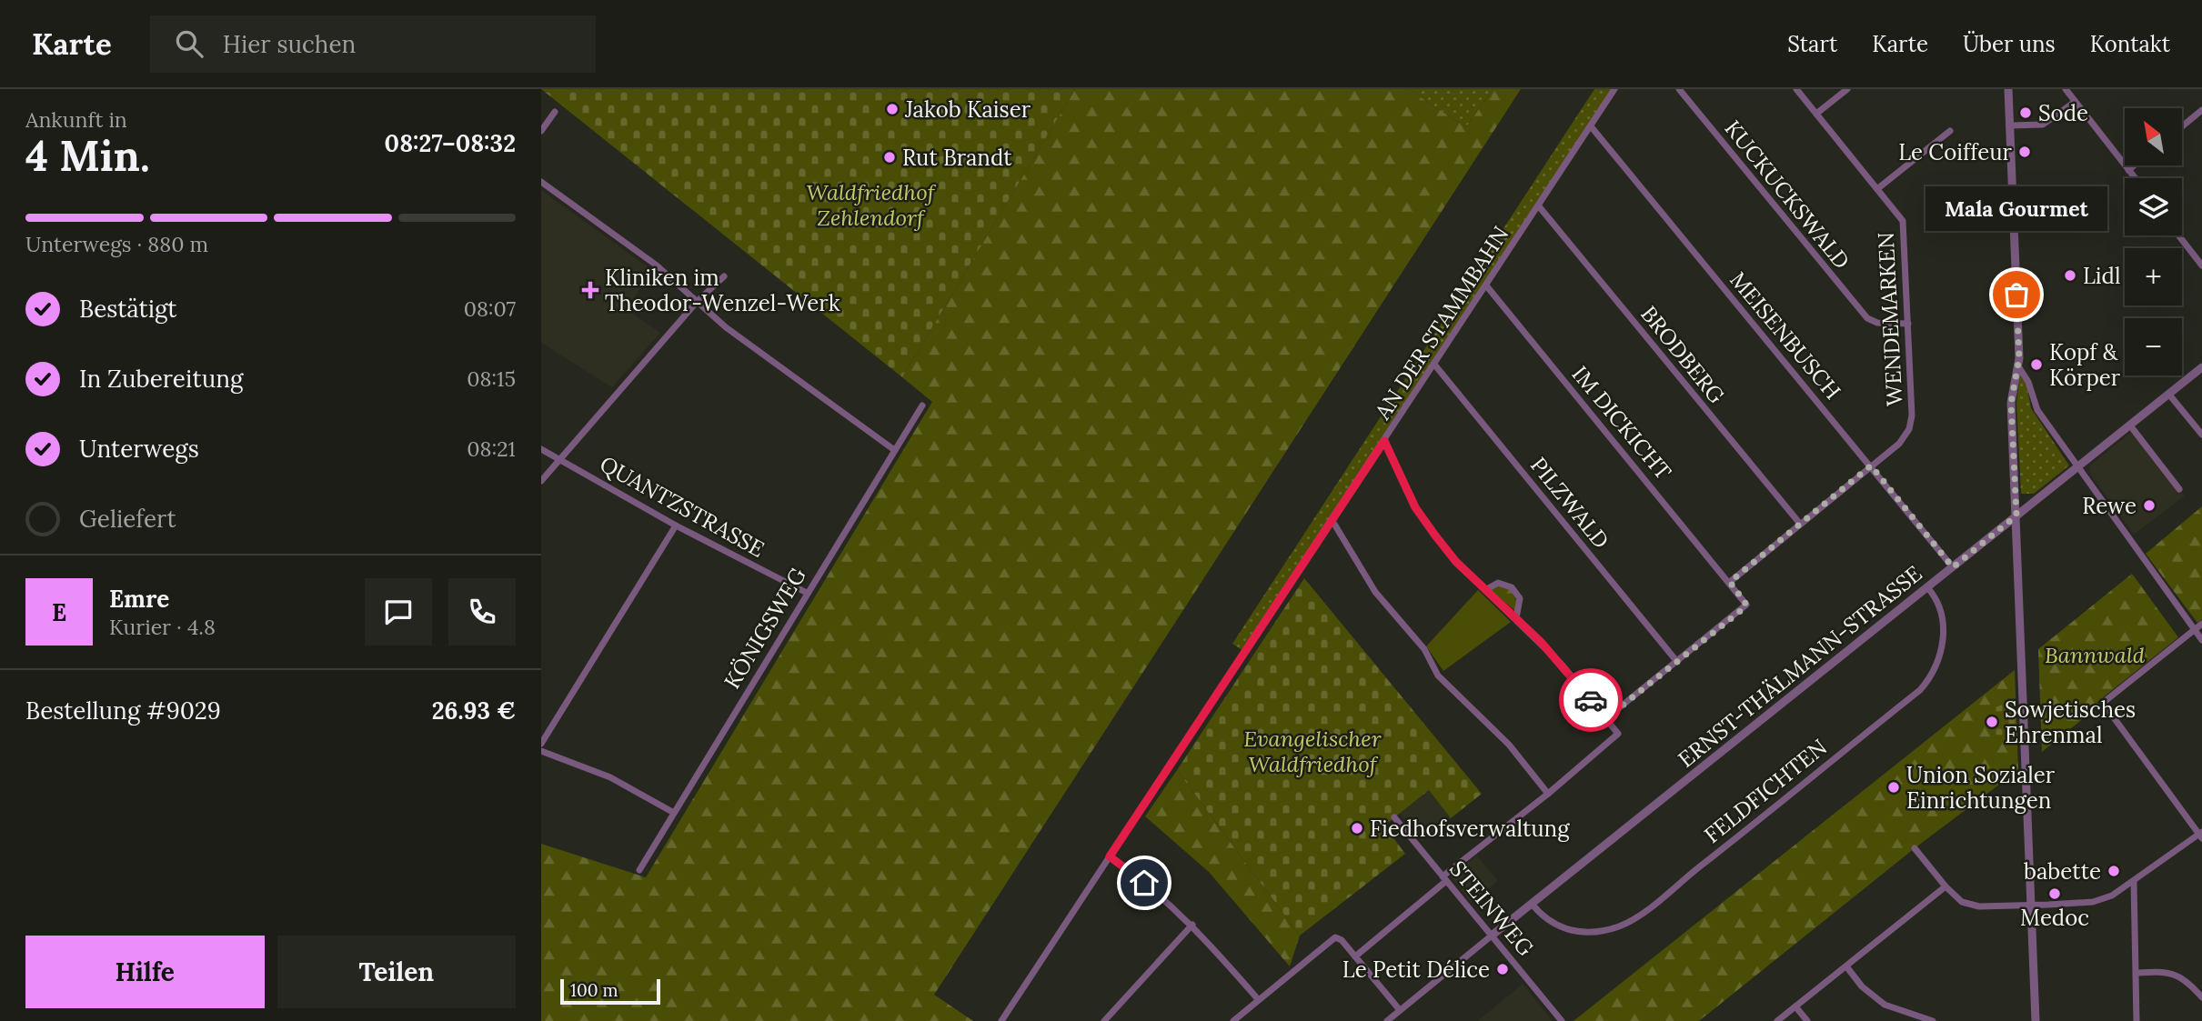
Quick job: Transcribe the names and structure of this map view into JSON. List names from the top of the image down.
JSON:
{
  "streets": {
    "street": [
      "KUCKUCKSWALD",
      "WENDEMARKEN",
      "AN DER STAMMBAHN",
      "MEISENBUSCH",
      "BRODBERG",
      "IM DICKICHT",
      "PILZWALD",
      "QUANTZSTRASSE",
      "KÖNIGSWEG",
      "ERNST-THÄLMANN-STRASSE",
      "FELDFICHTEN",
      "STEINWEG"
    ]
  },
  "crossings": [
    ["KUCKUCKSWALD", "WENDEMARKEN"],
    ["WENDEMARKEN", "MEISENBUSCH"],
    ["WENDEMARKEN", "BRODBERG"],
    ["WENDEMARKEN", "IM DICKICHT"],
    ["AN DER STAMMBAHN", "MEISENBUSCH"],
    ["AN DER STAMMBAHN", "BRODBERG"],
    ["AN DER STAMMBAHN", "IM DICKICHT"],
    ["AN DER STAMMBAHN", "PILZWALD"],
    ["MEISENBUSCH", "ERNST-THÄLMANN-STRASSE"],
    ["QUANTZSTRASSE", "KÖNIGSWEG"],
    ["ERNST-THÄLMANN-STRASSE", "FELDFICHTEN"],
    ["ERNST-THÄLMANN-STRASSE", "STEINWEG"]
  ],
  "parks": ["Waldfriedhof Zehlendorf", "Bannwald", "Evangelischer Waldfriedhof"],
  "places": {
    "other": [
      "Jakob Kaiser",
      "Sode",
      "Le Coiffeur",
      "Rut Brandt",
      "Lidl",
      "Mala Gourmet",
      "Kopf & Körper",
      "Rewe",
      "Sowjetisches Ehrenmal",
      "Union Sozialer Einrichtungen",
      "Fiedhofsverwaltung",
      "babette",
      "Medoc",
      "Le Petit Délice"
    ],
    "health": ["Kliniken im Theodor-Wenzel-Werk"]
  },
  "scale_bar": "100 m",
  "north": "top left",
  "page": {
    "header": "Karte",
    "search": "Hier suchen",
    "nav": [
      "Start",
      "Karte",
      "Über uns",
      "Kontakt"
    ],
    "heading": ["4 Min.", "Ankunft in", "08:27–08:32"],
    "panel": [
      "Emre",
      "Kurier · 4.8",
      "Bestellung #9029",
      "26.93 €"
    ],
    "map_buttons": ["+", "−"],
    "bubble": "Mala Gourmet",
    "bar": "Unterwegs · 880 m",
    "list": [
      ["Bestätigt", "08:07"],
      ["In Zubereitung", "08:15"],
      ["Unterwegs", "08:21"],
      "Geliefert"
    ],
    "round": "E",
    "buttons": ["Hilfe", "Teilen"],
    "scale": "100 m"
  }
}
